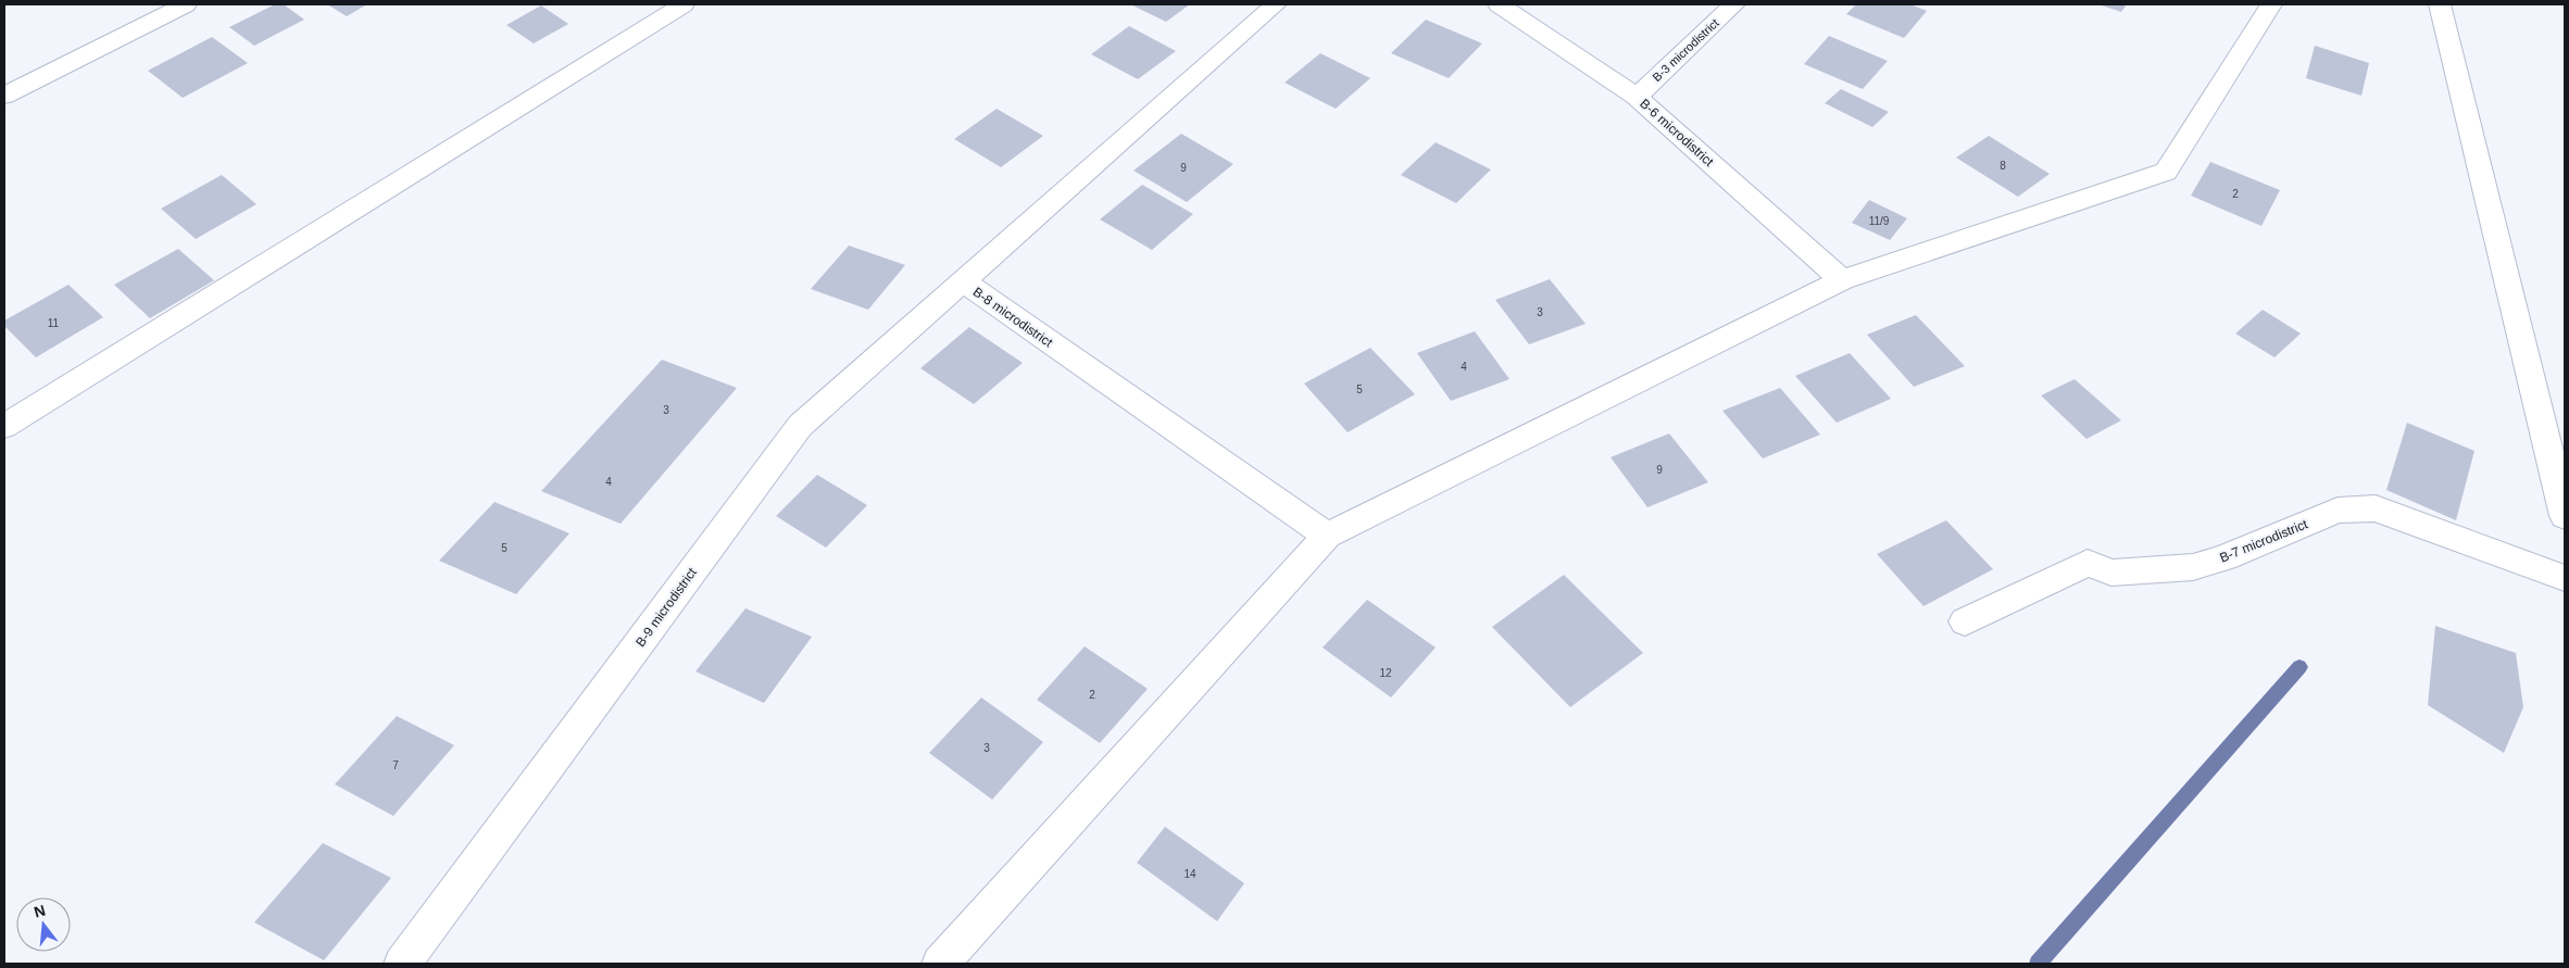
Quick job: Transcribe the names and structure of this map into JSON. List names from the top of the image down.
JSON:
{
  "streets": {
    "street": [
      "B-3 microdistrict",
      "B-6 microdistrict",
      "B-8 microdistrict",
      "B-7 microdistrict",
      "B-9 microdistrict"
    ]
  },
  "crossings": [
    ["B-3 microdistrict", "B-6 microdistrict"],
    ["B-8 microdistrict", "B-9 microdistrict"]
  ],
  "house_numbers": [
    "8",
    "9",
    "2",
    "11/9",
    "3",
    "11",
    "4",
    "5",
    "3",
    "9",
    "4",
    "5",
    "12",
    "2",
    "3",
    "7",
    "14"
  ],
  "north": "top"
}
